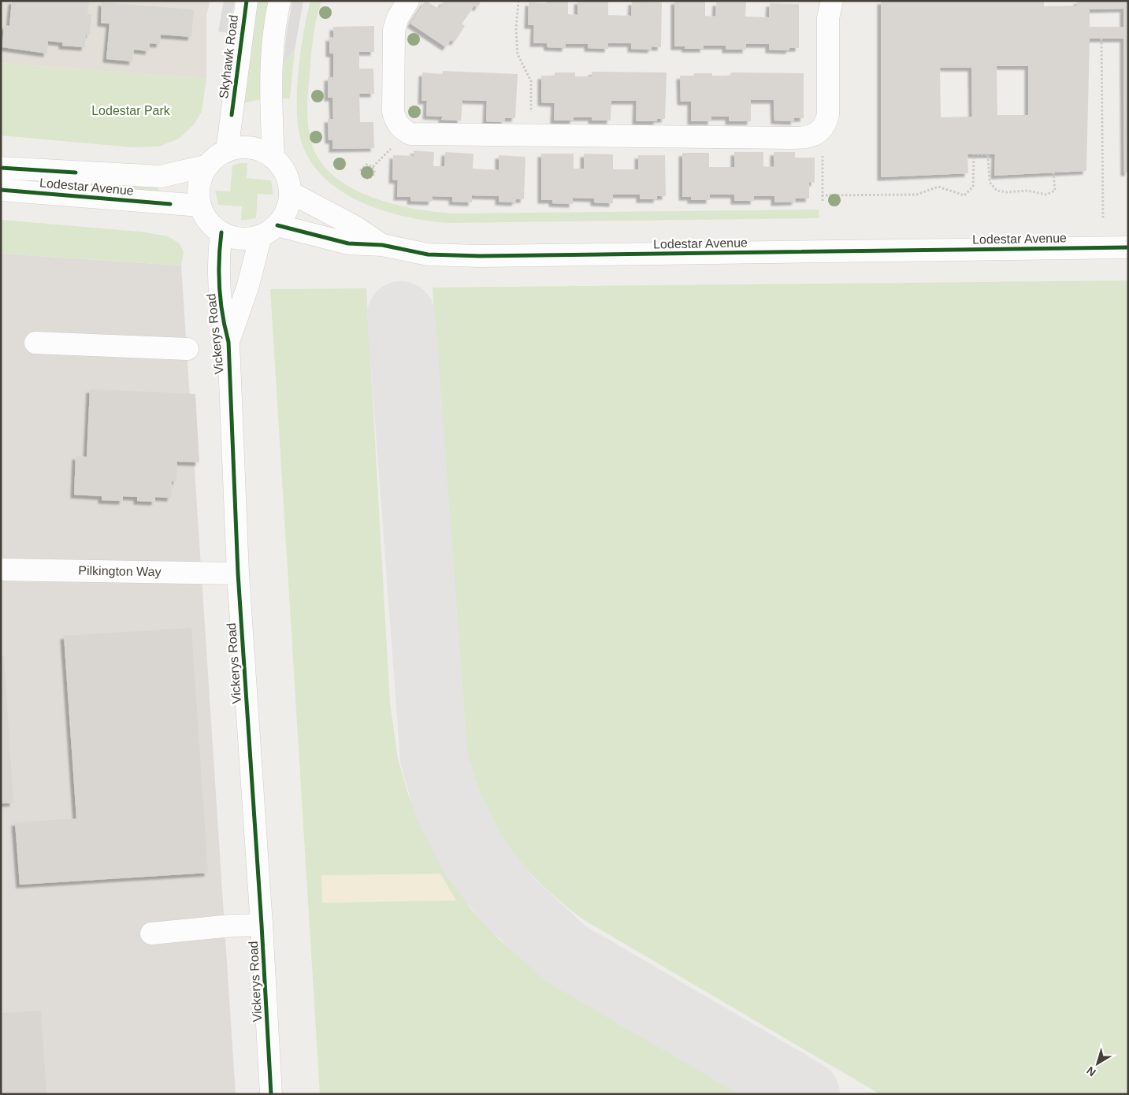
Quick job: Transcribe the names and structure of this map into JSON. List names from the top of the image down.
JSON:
{
  "streets": {
    "street": [
      "Skyhawk Road",
      "Lodestar Avenue",
      "Vickerys Road",
      "Pilkington Way"
    ]
  },
  "crossings": [
    ["Skyhawk Road", "Lodestar Avenue"],
    ["Skyhawk Road", "Vickerys Road"],
    ["Lodestar Avenue", "Vickerys Road"],
    ["Vickerys Road", "Pilkington Way"]
  ],
  "parks": ["Lodestar Park"],
  "north": "bottom left"
}
